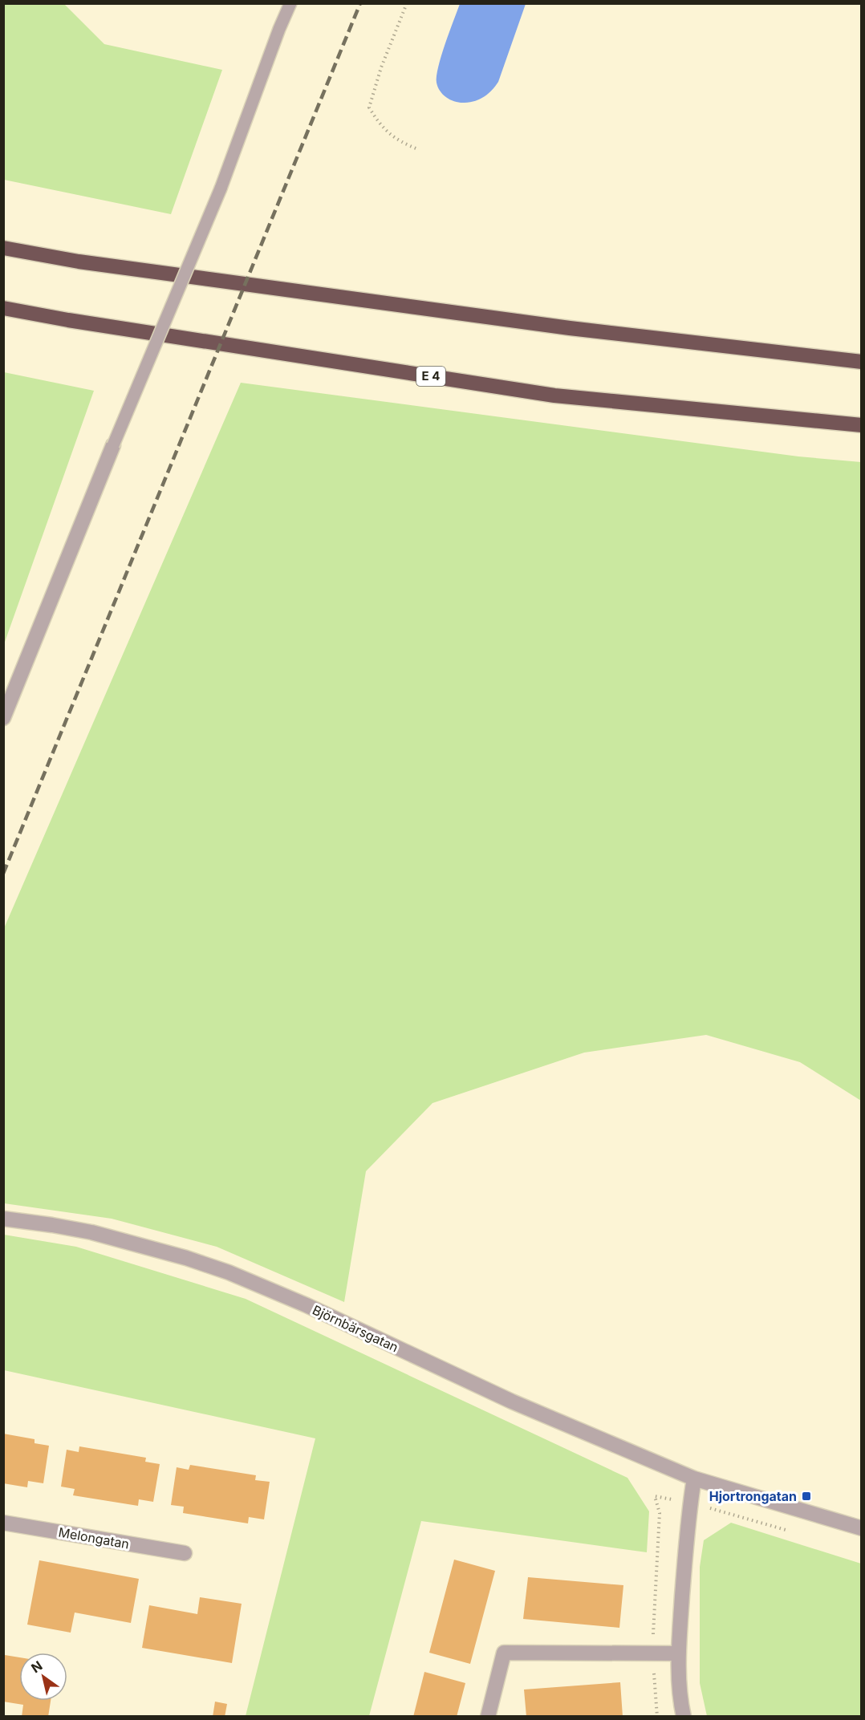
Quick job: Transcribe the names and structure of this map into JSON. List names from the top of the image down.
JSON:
{
  "streets": {
    "highway": ["E 4"],
    "street": ["Björnbärsgatan", "Melongatan"]
  },
  "places": {
    "transit": ["Hjortrongatan"]
  },
  "north": "top left"
}
